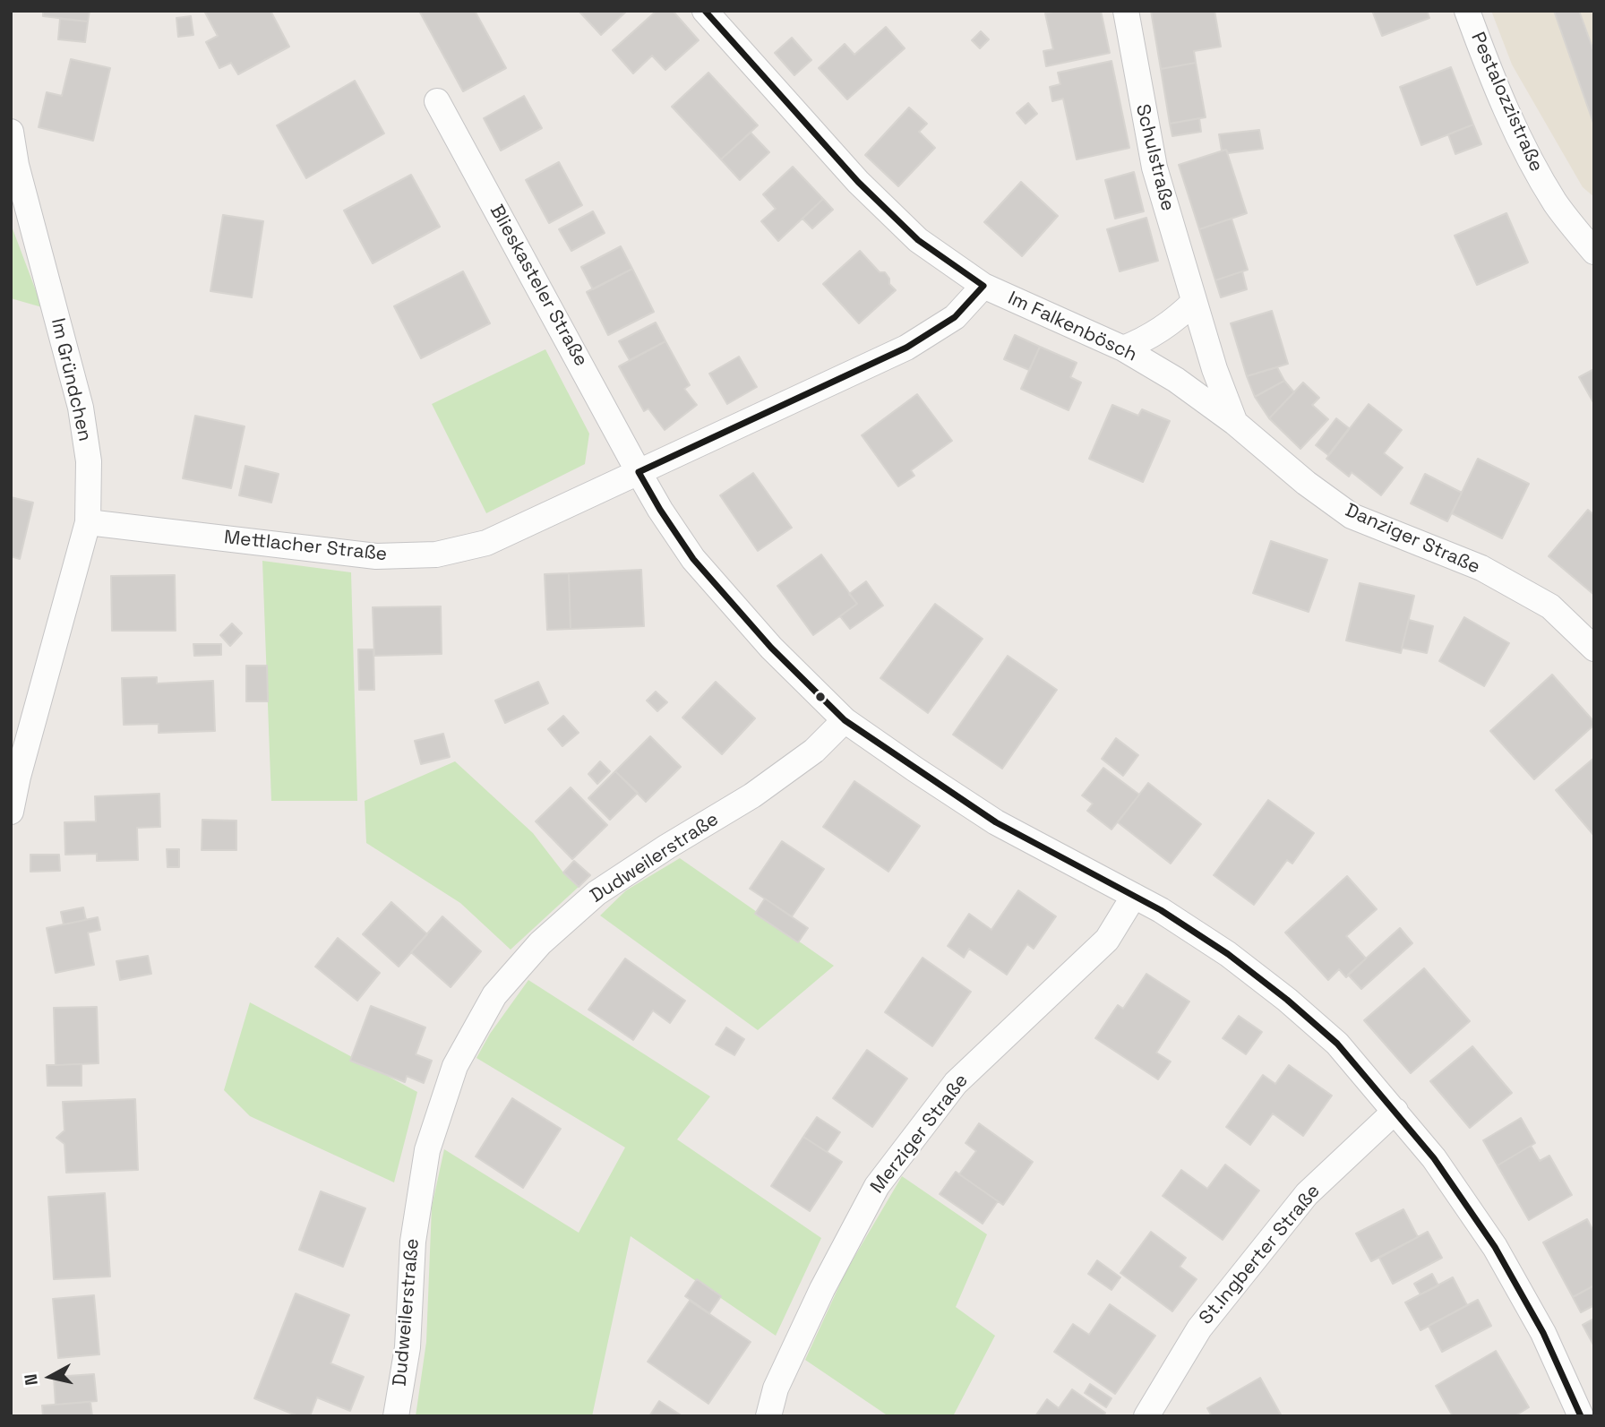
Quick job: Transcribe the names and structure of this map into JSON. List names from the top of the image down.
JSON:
{
  "streets": {
    "street": [
      "Pestalozzistraße",
      "Schulstraße",
      "Blieskasteler Straße",
      "Im Falkenbösch",
      "Im Gründchen",
      "Danziger Straße",
      "Mettlacher Straße",
      "Dudweilerstraße",
      "Merziger Straße",
      "St.Ingberter Straße"
    ]
  },
  "crossings": [
    ["Schulstraße", "Im Falkenbösch"],
    ["Schulstraße", "Danziger Straße"],
    ["Blieskasteler Straße", "Mettlacher Straße"],
    ["Blieskasteler Straße", "Dudweilerstraße"],
    ["Blieskasteler Straße", "Merziger Straße"],
    ["Blieskasteler Straße", "St.Ingberter Straße"],
    ["Im Falkenbösch", "Danziger Straße"],
    ["Im Falkenbösch", "Mettlacher Straße"],
    ["Im Gründchen", "Mettlacher Straße"]
  ],
  "north": "left"
}
